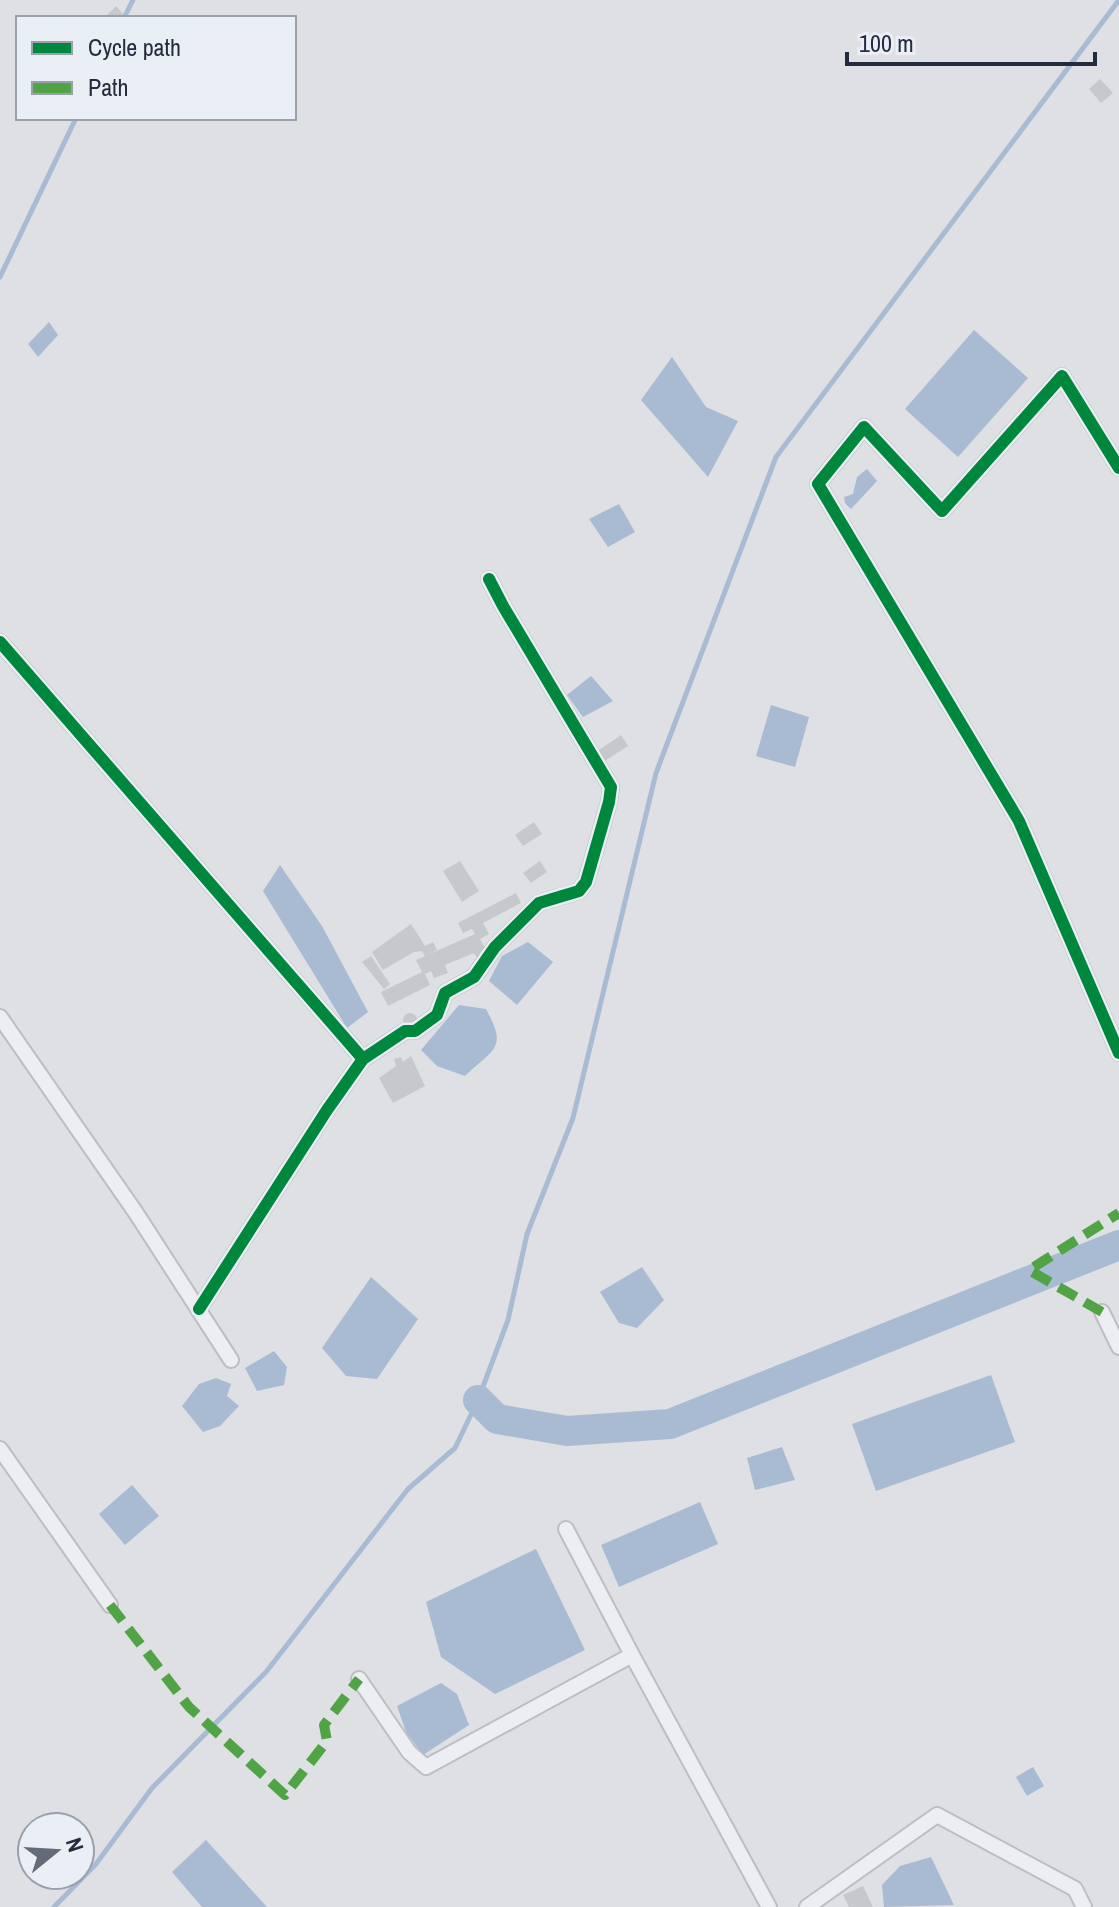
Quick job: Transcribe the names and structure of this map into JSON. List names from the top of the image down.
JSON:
{
  "legend": ["Cycle path", "Path"],
  "scale_bar": "100 m",
  "north": "right"
}
